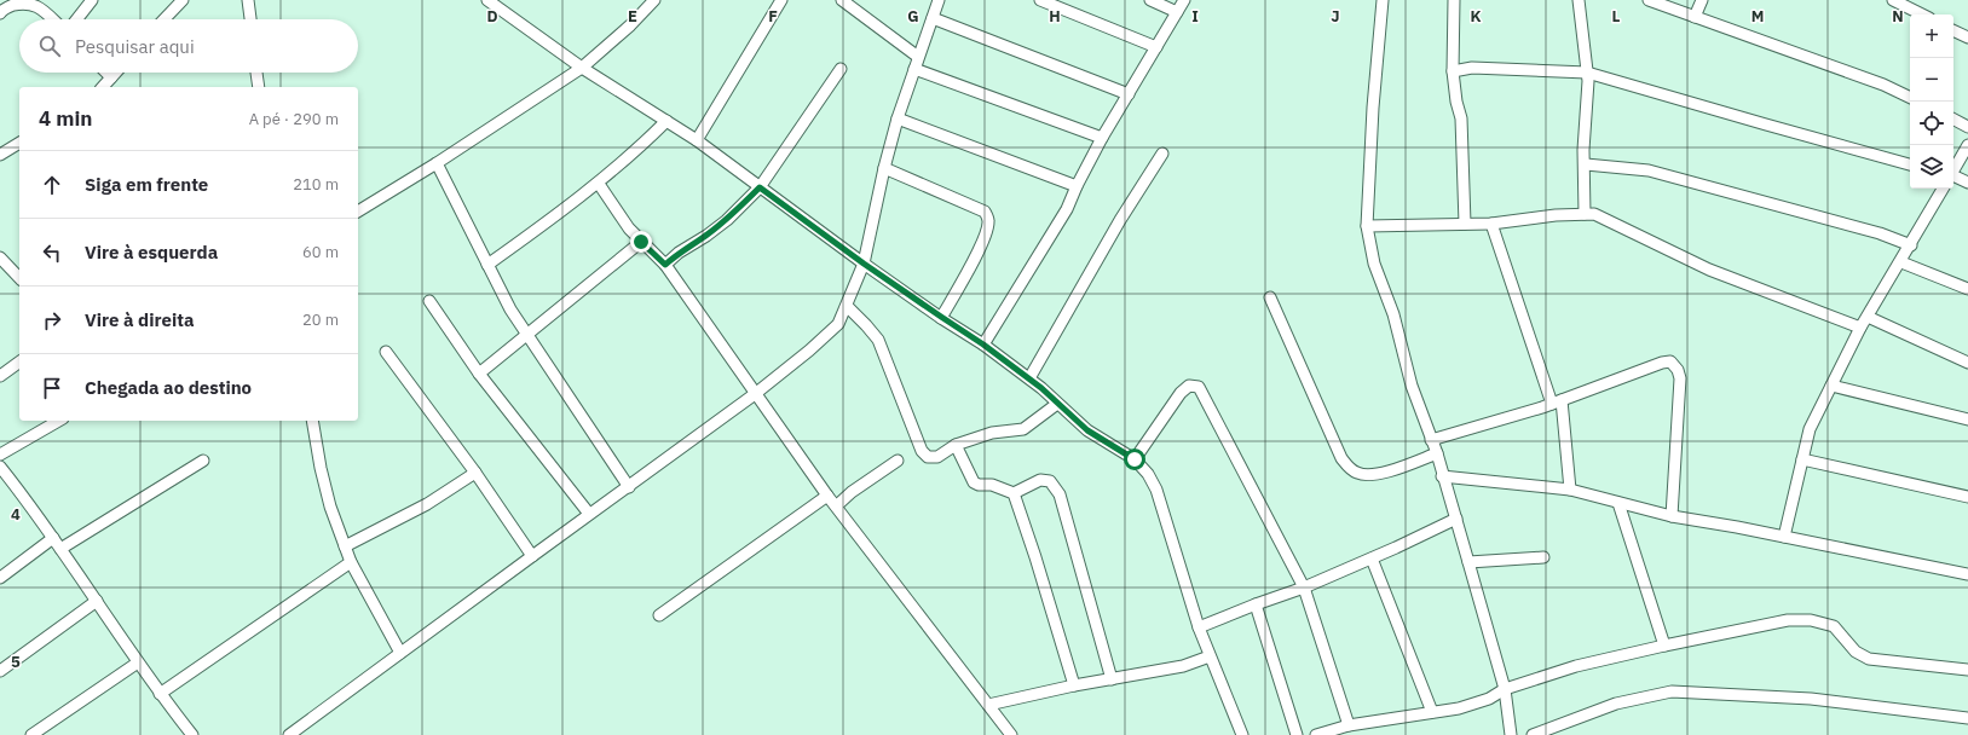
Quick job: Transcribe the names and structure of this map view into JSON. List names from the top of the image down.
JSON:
{
  "page": {
    "map_buttons": ["+", "−"],
    "search": "Pesquisar aqui",
    "heading": ["4 min", "A pé · 290 m"],
    "list": [
      ["Siga em frente", "210 m"],
      ["Vire à esquerda", "60 m"],
      ["Vire à direita", "20 m"],
      "Chegada ao destino"
    ]
  },
  "grid": {
    "columns": [
      "D",
      "E",
      "F",
      "G",
      "H",
      "I",
      "J",
      "K",
      "L",
      "M",
      "N"
    ],
    "rows": ["4", "5"]
  }
}
